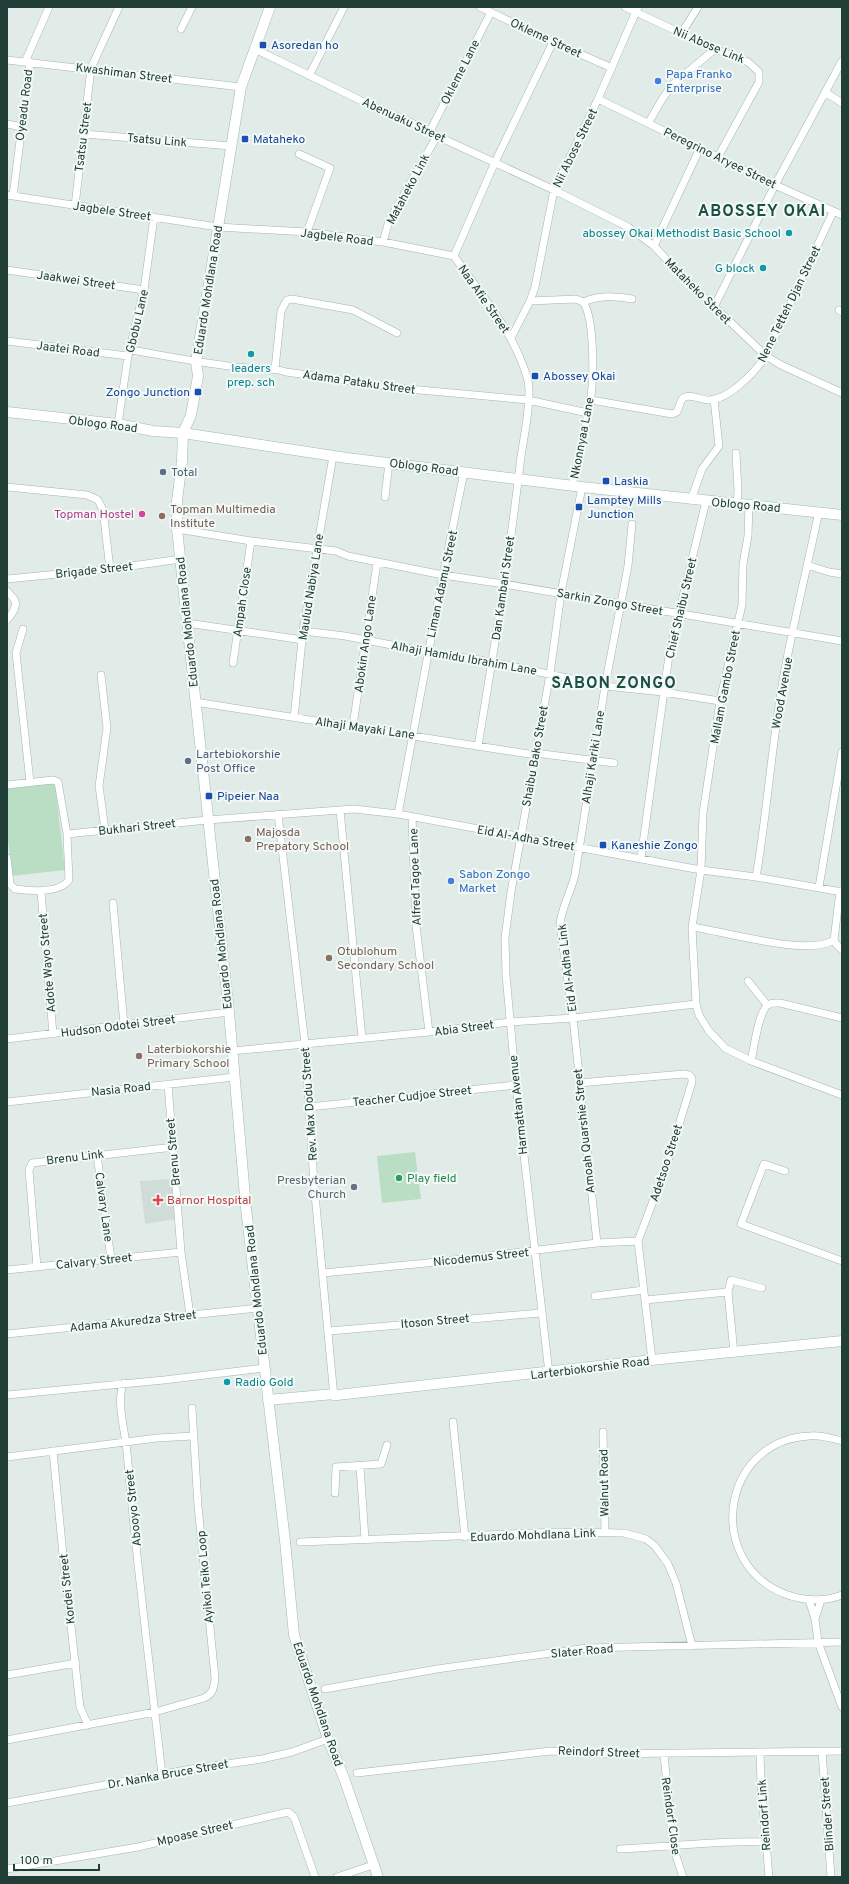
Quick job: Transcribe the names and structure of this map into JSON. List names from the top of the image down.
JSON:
{
  "streets": {
    "main road": ["Eduardo Mohdlana Road", "Oblogo Road", "Larterbiokorshie Road"],
    "street": [
      "Okleme Street",
      "Nii Abose Link",
      "Okleme Lane",
      "Kwashiman Street",
      "Oyeadu Road",
      "Abenuaku Street",
      "Tsatsu Street",
      "Tsatsu Link",
      "Nii Abose Street",
      "Peregrino Aryee Street",
      "Mataheko Link",
      "Jagbele Street",
      "Jagbele Road",
      "Jaakwei Street",
      "Mataheko Street",
      "Naa Afie Street",
      "Nene Tetteh Djan Street",
      "Gbobu Lane",
      "Jaatei Road",
      "Adama Pataku Street",
      "Nkonnyaa Lane",
      "Brigade Street",
      "Liman Adamu Street",
      "Maulud Nabiya Lane",
      "Dan Kambari Street",
      "Ampah Close",
      "Sarkin Zongo Street",
      "Chief Shaibu Street",
      "Abokin Ango Lane",
      "Alhaji Hamidu Ibrahim Lane",
      "Mallam Gambo Street",
      "Wood Avenue",
      "Alhaji Mayaki Lane",
      "Shaibu Bako Street",
      "Alhaji Kariki Lane",
      "Bukhari Street",
      "Eid Al-Adha Street",
      "Alfred Tagoe Lane",
      "Adote Wayo Street",
      "Eid Al-Adha Link",
      "Hudson Odotei Street",
      "Abia Street",
      "Nasia Road",
      "Teacher Cudjoe Street",
      "Rev. Max Dodu Street",
      "Harmattan Avenue",
      "Amoah Quarshie Street",
      "Brenu Street",
      "Brenu Link",
      "Adetsoo Street",
      "Calvary Lane",
      "Nicodemus Street",
      "Calvary Street",
      "Adama Akuredza Street",
      "Itoson Street",
      "Walnut Road",
      "Abooyo Street",
      "Eduardo Mohdlana Link",
      "Ayikoi Teiko Loop",
      "Kordei Street",
      "Slater Road",
      "Reindorf Street",
      "Dr. Nanka Bruce Street",
      "Blinder Street",
      "Reindorf Link",
      "Reindorf Close",
      "Mpoase Street"
    ]
  },
  "crossings": [
    ["Okleme Street", "Okleme Lane"],
    ["Okleme Street", "Nii Abose Street"],
    ["Okleme Street", "Naa Afie Street"],
    ["Nii Abose Link", "Nii Abose Street"],
    ["Nii Abose Link", "Peregrino Aryee Street"],
    ["Okleme Lane", "Abenuaku Street"],
    ["Kwashiman Street", "Oyeadu Road"],
    ["Kwashiman Street", "Tsatsu Street"],
    ["Kwashiman Street", "Eduardo Mohdlana Road"],
    ["Oyeadu Road", "Jagbele Street"],
    ["Abenuaku Street", "Nii Abose Street"],
    ["Abenuaku Street", "Mataheko Link"],
    ["Abenuaku Street", "Eduardo Mohdlana Road"],
    ["Abenuaku Street", "Mataheko Street"],
    ["Abenuaku Street", "Naa Afie Street"],
    ["Tsatsu Street", "Tsatsu Link"],
    ["Tsatsu Street", "Jagbele Street"],
    ["Tsatsu Link", "Eduardo Mohdlana Road"],
    ["Nii Abose Street", "Peregrino Aryee Street"],
    ["Nii Abose Street", "Mataheko Street"],
    ["Nii Abose Street", "Naa Afie Street"],
    ["Peregrino Aryee Street", "Nene Tetteh Djan Street"],
    ["Mataheko Link", "Jagbele Road"],
    ["Jagbele Street", "Jagbele Road"],
    ["Jagbele Street", "Eduardo Mohdlana Road"],
    ["Jagbele Street", "Gbobu Lane"],
    ["Jagbele Road", "Eduardo Mohdlana Road"],
    ["Jagbele Road", "Naa Afie Street"],
    ["Jaakwei Street", "Gbobu Lane"],
    ["Eduardo Mohdlana Road", "Adama Pataku Street"],
    ["Eduardo Mohdlana Road", "Oblogo Road"],
    ["Eduardo Mohdlana Road", "Brigade Street"],
    ["Eduardo Mohdlana Road", "Sarkin Zongo Street"],
    ["Eduardo Mohdlana Road", "Alhaji Mayaki Lane"],
    ["Eduardo Mohdlana Road", "Bukhari Street"],
    ["Eduardo Mohdlana Road", "Eid Al-Adha Street"],
    ["Eduardo Mohdlana Road", "Hudson Odotei Street"],
    ["Eduardo Mohdlana Road", "Abia Street"],
    ["Eduardo Mohdlana Road", "Nasia Road"],
    ["Eduardo Mohdlana Road", "Adama Akuredza Street"],
    ["Eduardo Mohdlana Road", "Dr. Nanka Bruce Street"],
    ["Mataheko Street", "Nene Tetteh Djan Street"],
    ["Naa Afie Street", "Adama Pataku Street"],
    ["Naa Afie Street", "Oblogo Road"],
    ["Naa Afie Street", "Dan Kambari Street"],
    ["Gbobu Lane", "Jaatei Road"],
    ["Gbobu Lane", "Adama Pataku Street"],
    ["Gbobu Lane", "Oblogo Road"],
    ["Jaatei Road", "Adama Pataku Street"],
    ["Adama Pataku Street", "Nkonnyaa Lane"],
    ["Oblogo Road", "Nkonnyaa Lane"],
    ["Oblogo Road", "Liman Adamu Street"],
    ["Oblogo Road", "Maulud Nabiya Lane"],
    ["Oblogo Road", "Dan Kambari Street"],
    ["Oblogo Road", "Chief Shaibu Street"],
    ["Oblogo Road", "Mallam Gambo Street"],
    ["Oblogo Road", "Wood Avenue"],
    ["Oblogo Road", "Shaibu Bako Street"],
    ["Nkonnyaa Lane", "Shaibu Bako Street"],
    ["Liman Adamu Street", "Sarkin Zongo Street"],
    ["Liman Adamu Street", "Alhaji Hamidu Ibrahim Lane"],
    ["Liman Adamu Street", "Alhaji Mayaki Lane"],
    ["Liman Adamu Street", "Eid Al-Adha Street"],
    ["Maulud Nabiya Lane", "Sarkin Zongo Street"],
    ["Maulud Nabiya Lane", "Alhaji Hamidu Ibrahim Lane"],
    ["Maulud Nabiya Lane", "Alhaji Mayaki Lane"],
    ["Dan Kambari Street", "Sarkin Zongo Street"],
    ["Dan Kambari Street", "Alhaji Hamidu Ibrahim Lane"],
    ["Dan Kambari Street", "Alhaji Mayaki Lane"],
    ["Ampah Close", "Sarkin Zongo Street"],
    ["Sarkin Zongo Street", "Chief Shaibu Street"],
    ["Sarkin Zongo Street", "Abokin Ango Lane"],
    ["Sarkin Zongo Street", "Mallam Gambo Street"],
    ["Sarkin Zongo Street", "Wood Avenue"],
    ["Sarkin Zongo Street", "Shaibu Bako Street"],
    ["Sarkin Zongo Street", "Alhaji Kariki Lane"],
    ["Chief Shaibu Street", "Alhaji Hamidu Ibrahim Lane"],
    ["Chief Shaibu Street", "Eid Al-Adha Street"],
    ["Abokin Ango Lane", "Alhaji Hamidu Ibrahim Lane"],
    ["Abokin Ango Lane", "Alhaji Mayaki Lane"],
    ["Alhaji Hamidu Ibrahim Lane", "Mallam Gambo Street"],
    ["Alhaji Hamidu Ibrahim Lane", "Shaibu Bako Street"],
    ["Alhaji Hamidu Ibrahim Lane", "Alhaji Kariki Lane"],
    ["Mallam Gambo Street", "Eid Al-Adha Street"],
    ["Mallam Gambo Street", "Abia Street"],
    ["Wood Avenue", "Eid Al-Adha Street"],
    ["Alhaji Mayaki Lane", "Shaibu Bako Street"],
    ["Alhaji Mayaki Lane", "Alhaji Kariki Lane"],
    ["Shaibu Bako Street", "Eid Al-Adha Street"],
    ["Shaibu Bako Street", "Harmattan Avenue"],
    ["Alhaji Kariki Lane", "Eid Al-Adha Street"],
    ["Alhaji Kariki Lane", "Eid Al-Adha Link"],
    ["Bukhari Street", "Eid Al-Adha Street"],
    ["Eid Al-Adha Street", "Alfred Tagoe Lane"],
    ["Eid Al-Adha Street", "Eid Al-Adha Link"],
    ["Eid Al-Adha Street", "Rev. Max Dodu Street"],
    ["Eid Al-Adha Street", "Harmattan Avenue"],
    ["Alfred Tagoe Lane", "Abia Street"],
    ["Adote Wayo Street", "Hudson Odotei Street"],
    ["Eid Al-Adha Link", "Abia Street"],
    ["Eid Al-Adha Link", "Amoah Quarshie Street"],
    ["Abia Street", "Rev. Max Dodu Street"],
    ["Abia Street", "Harmattan Avenue"],
    ["Abia Street", "Amoah Quarshie Street"],
    ["Nasia Road", "Brenu Street"],
    ["Teacher Cudjoe Street", "Rev. Max Dodu Street"],
    ["Teacher Cudjoe Street", "Harmattan Avenue"],
    ["Rev. Max Dodu Street", "Nicodemus Street"],
    ["Rev. Max Dodu Street", "Itoson Street"],
    ["Rev. Max Dodu Street", "Larterbiokorshie Road"],
    ["Harmattan Avenue", "Nicodemus Street"],
    ["Harmattan Avenue", "Itoson Street"],
    ["Harmattan Avenue", "Larterbiokorshie Road"],
    ["Amoah Quarshie Street", "Adetsoo Street"],
    ["Amoah Quarshie Street", "Nicodemus Street"],
    ["Brenu Street", "Brenu Link"],
    ["Brenu Street", "Calvary Street"],
    ["Brenu Street", "Adama Akuredza Street"],
    ["Brenu Link", "Calvary Lane"],
    ["Brenu Link", "Calvary Street"],
    ["Adetsoo Street", "Nicodemus Street"],
    ["Adetsoo Street", "Larterbiokorshie Road"],
    ["Calvary Lane", "Calvary Street"],
    ["Walnut Road", "Eduardo Mohdlana Link"],
    ["Abooyo Street", "Ayikoi Teiko Loop"],
    ["Abooyo Street", "Dr. Nanka Bruce Street"],
    ["Eduardo Mohdlana Link", "Slater Road"],
    ["Ayikoi Teiko Loop", "Kordei Street"],
    ["Reindorf Street", "Blinder Street"],
    ["Reindorf Street", "Reindorf Link"],
    ["Reindorf Street", "Reindorf Close"]
  ],
  "districts": ["ABOSSEY OKAI", "SABON ZONGO"],
  "places": {
    "transit": [
      "Asoredan ho",
      "Mataheko",
      "Abossey Okai",
      "Zongo Junction",
      "Laskia",
      "Lamptey Mills Junction",
      "Pipeier Naa",
      "Kaneshie Zongo"
    ],
    "other": [
      "Papa Franko Enterprise",
      "abossey Okai Methodist Basic School",
      "G block",
      "leaders prep. sch",
      "Total",
      "Topman Hostel",
      "Topman Multimedia Institute",
      "Lartebiokorshie Post Office",
      "Majosda Prepatory School",
      "Sabon Zongo Market",
      "Otublohum Secondary School",
      "Laterbiokorshie Primary School",
      "Play field",
      "Presbyterian Church",
      "Radio Gold"
    ],
    "health": ["Barnor Hospital"]
  },
  "scale_bar": "100 m"
}
